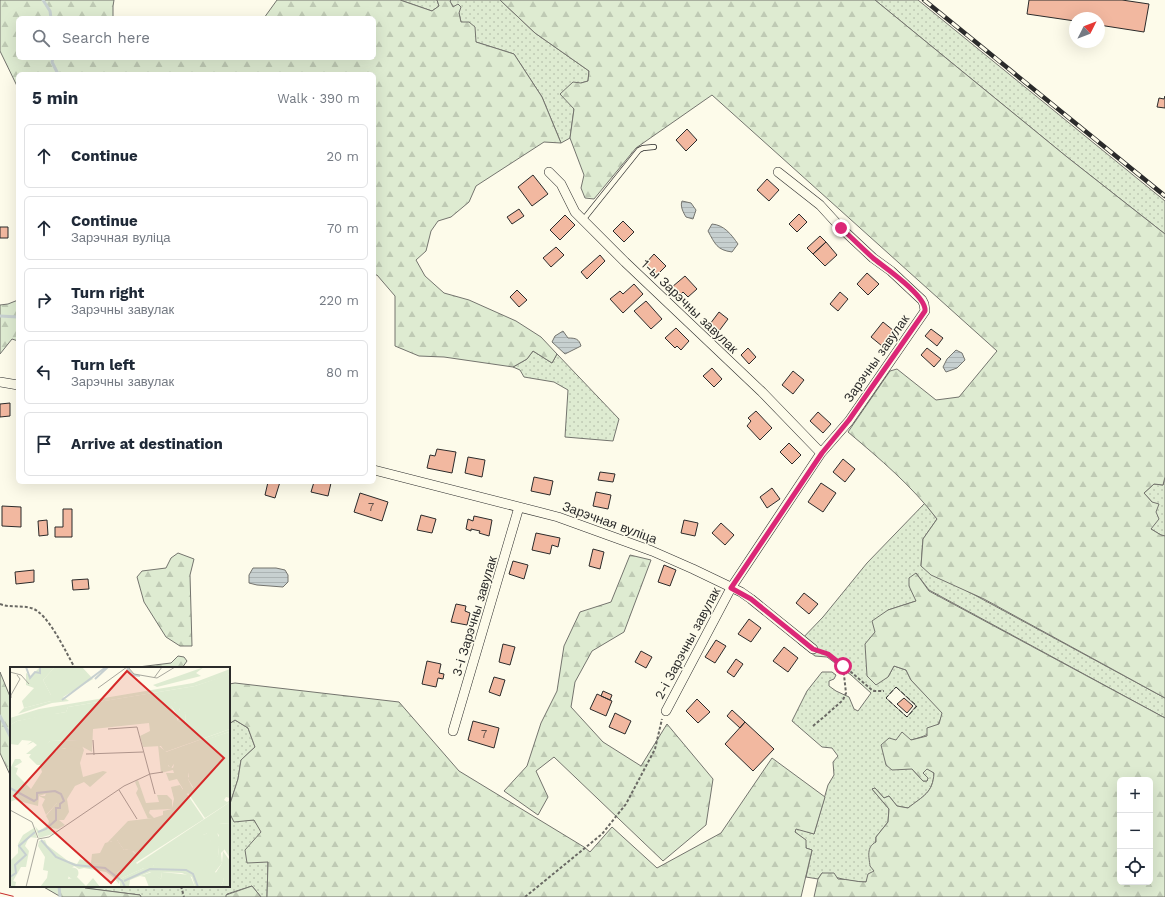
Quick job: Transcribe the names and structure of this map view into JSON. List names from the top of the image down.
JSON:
{
  "streets": {
    "street": [
      "1-ы Зарэчны завулак",
      "Зарэчны завулак",
      "Зарэчная вуліца",
      "3-і Зарэчны завулак",
      "2-і Зарэчны завулак"
    ]
  },
  "crossings": [
    ["1-ы Зарэчны завулак", "Зарэчны завулак"],
    ["Зарэчны завулак", "Зарэчная вуліца"],
    ["Зарэчны завулак", "2-і Зарэчны завулак"],
    ["Зарэчная вуліца", "3-і Зарэчны завулак"],
    ["Зарэчная вуліца", "2-і Зарэчны завулак"]
  ],
  "house_numbers": ["7", "7"],
  "north": "top right",
  "page": {
    "search": "Search here",
    "heading": ["5 min", "Walk · 390 m"],
    "list": [
      ["Continue", "20 m"],
      ["Continue", "Зарэчная вуліца", "70 m"],
      ["Turn right", "Зарэчны завулак", "220 m"],
      ["Turn left", "Зарэчны завулак", "80 m"],
      "Arrive at destination"
    ],
    "map_buttons": ["+", "−"]
  }
}
